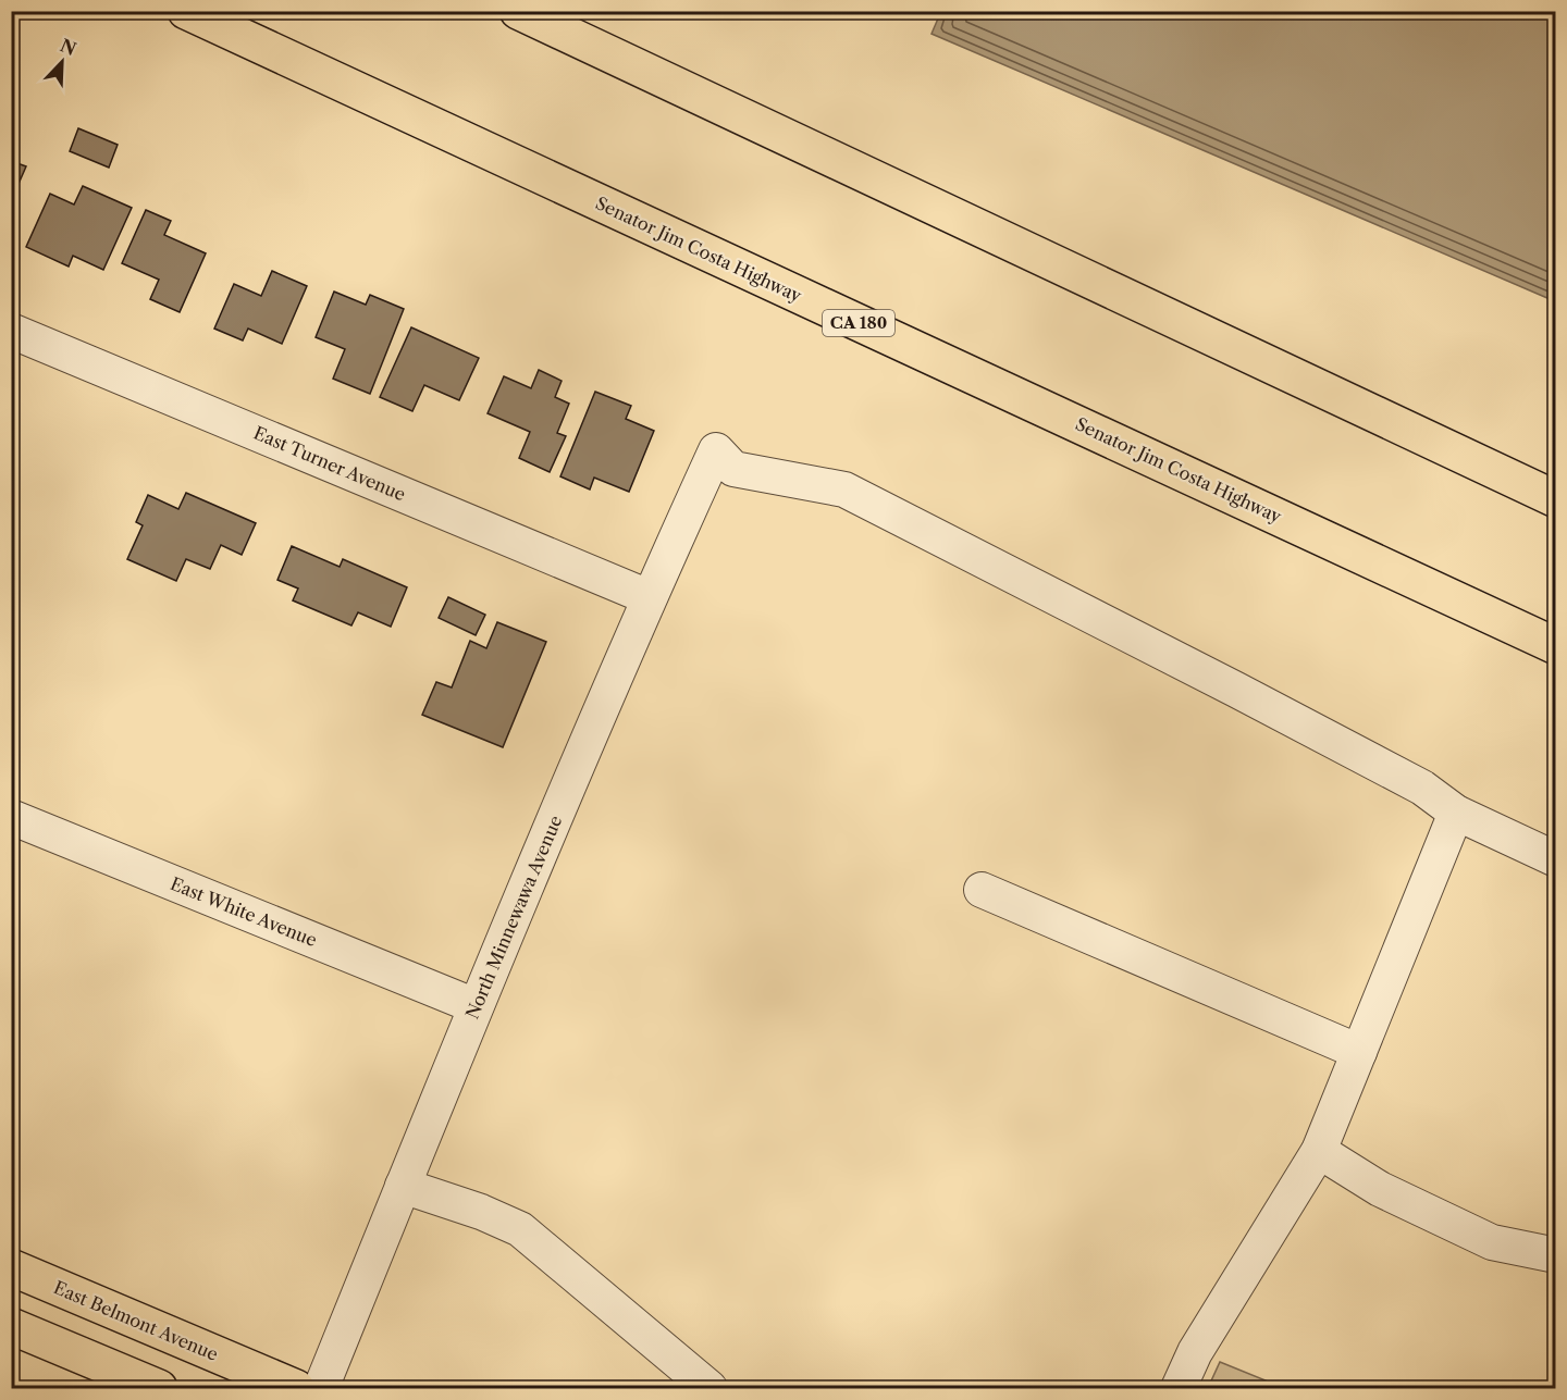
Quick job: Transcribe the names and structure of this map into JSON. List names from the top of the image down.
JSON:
{
  "streets": {
    "main road": ["Senator Jim Costa Highway", "CA 180", "East Belmont Avenue"],
    "street": ["East Turner Avenue", "East White Avenue", "North Minnewawa Avenue"]
  },
  "crossings": [
    ["Senator Jim Costa Highway", "CA 180"],
    ["East Turner Avenue", "North Minnewawa Avenue"],
    ["East White Avenue", "North Minnewawa Avenue"]
  ],
  "north": "top right"
}
